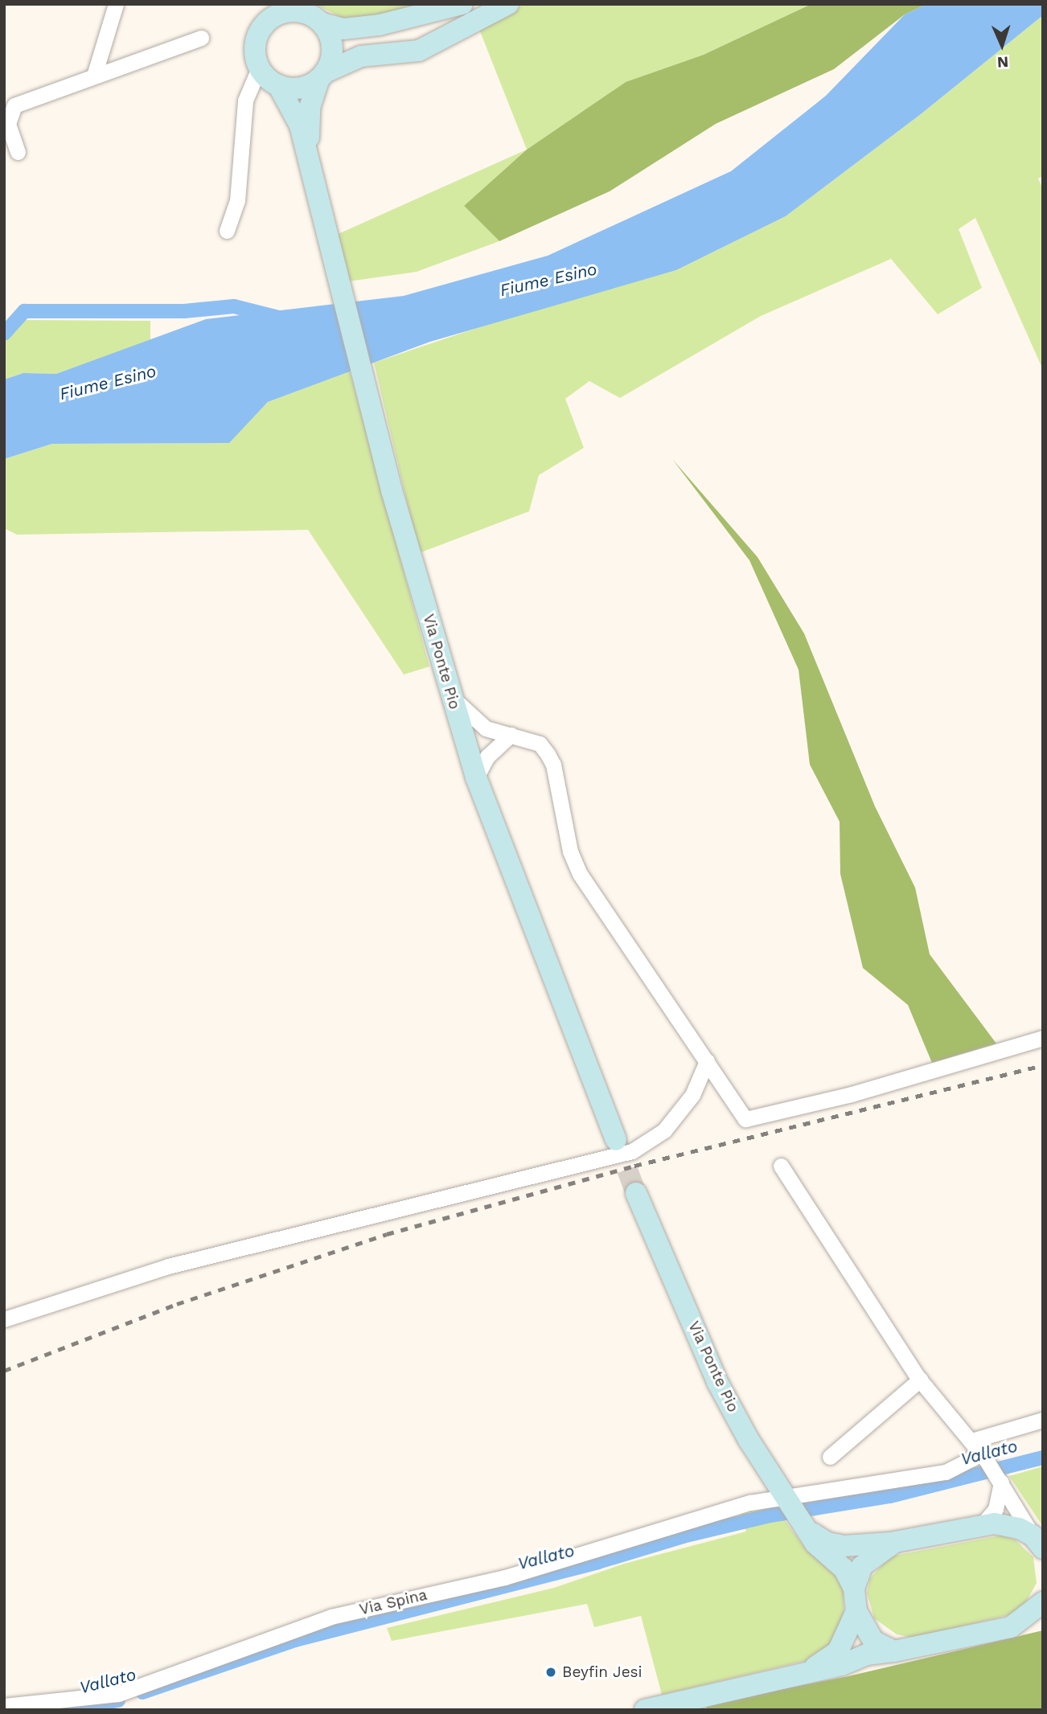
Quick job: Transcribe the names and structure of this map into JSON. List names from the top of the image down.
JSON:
{
  "streets": {
    "main road": ["Via Ponte Pio"],
    "street": ["Via Spina"]
  },
  "crossings": [
    ["Via Ponte Pio", "Via Spina"]
  ],
  "water": ["Fiume Esino", "Vallato"],
  "places": ["Beyfin Jesi"],
  "north": "bottom"
}
